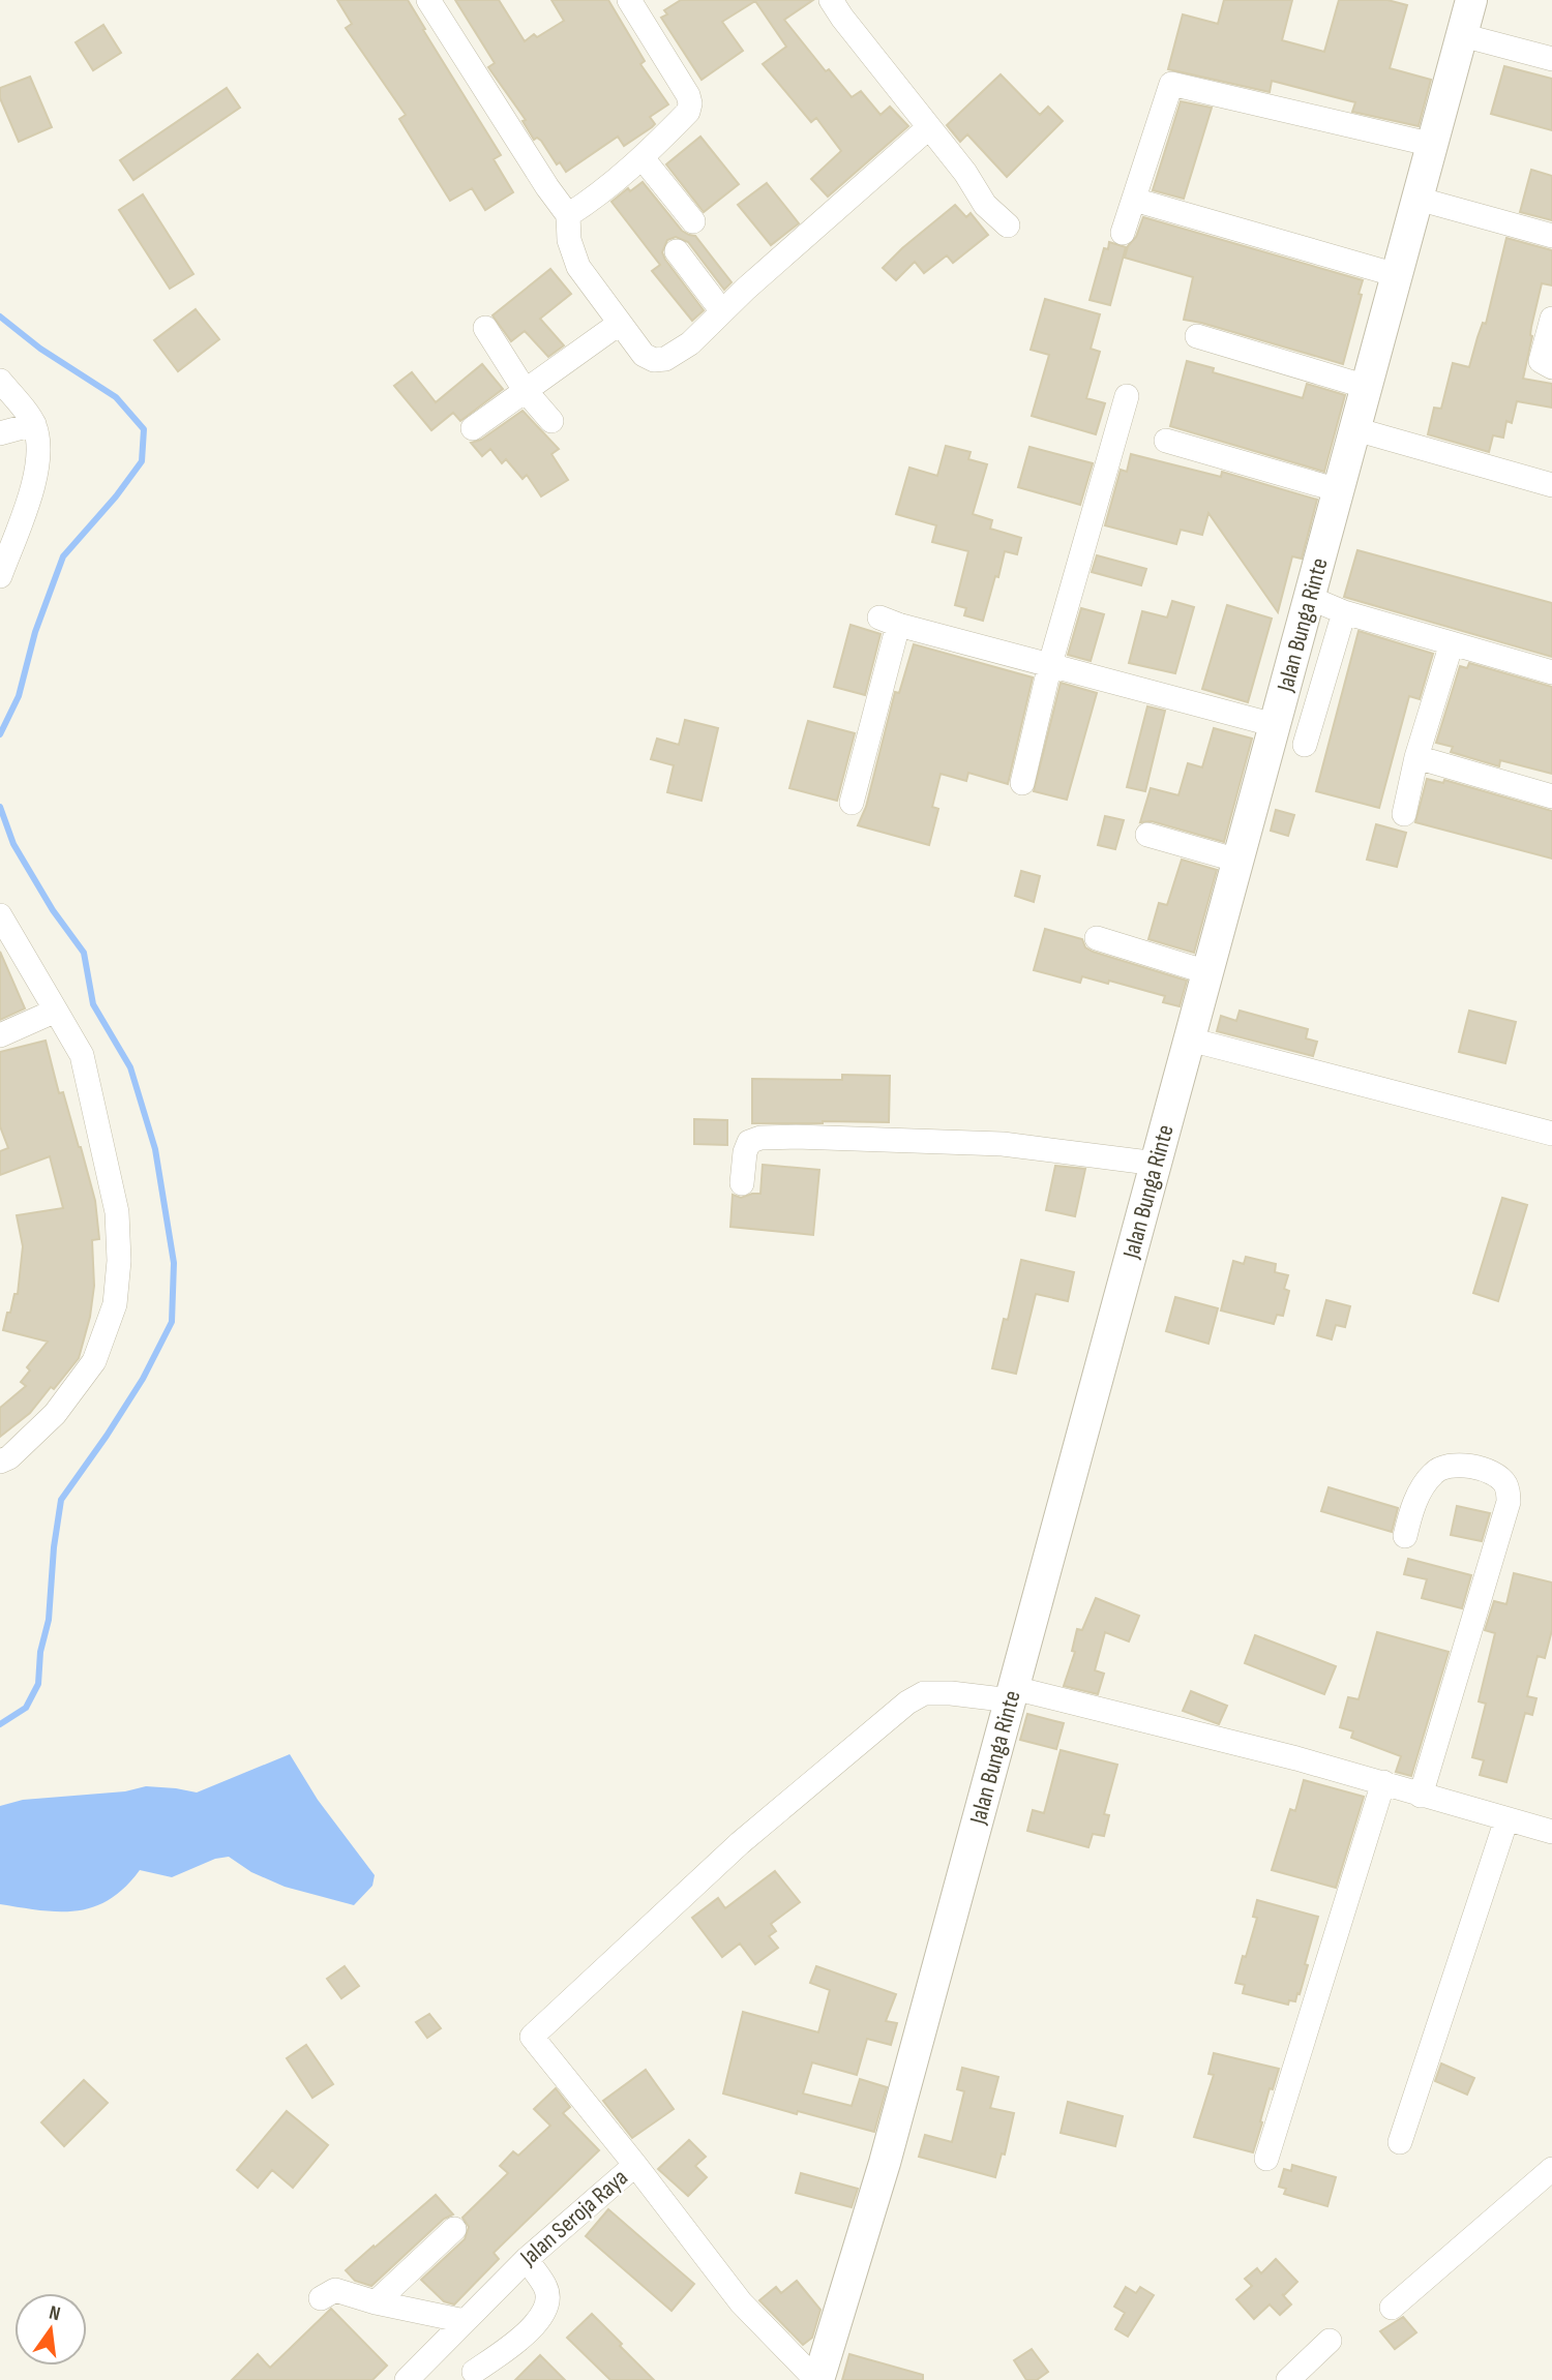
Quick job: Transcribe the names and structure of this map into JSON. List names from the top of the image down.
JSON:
{
  "streets": {
    "street": ["Jalan Bunga Rinte", "Jalan Seroja Raya"]
  },
  "crossings": [
    ["Jalan Bunga Rinte", "Jalan Seroja Raya"]
  ],
  "north": "top"
}
